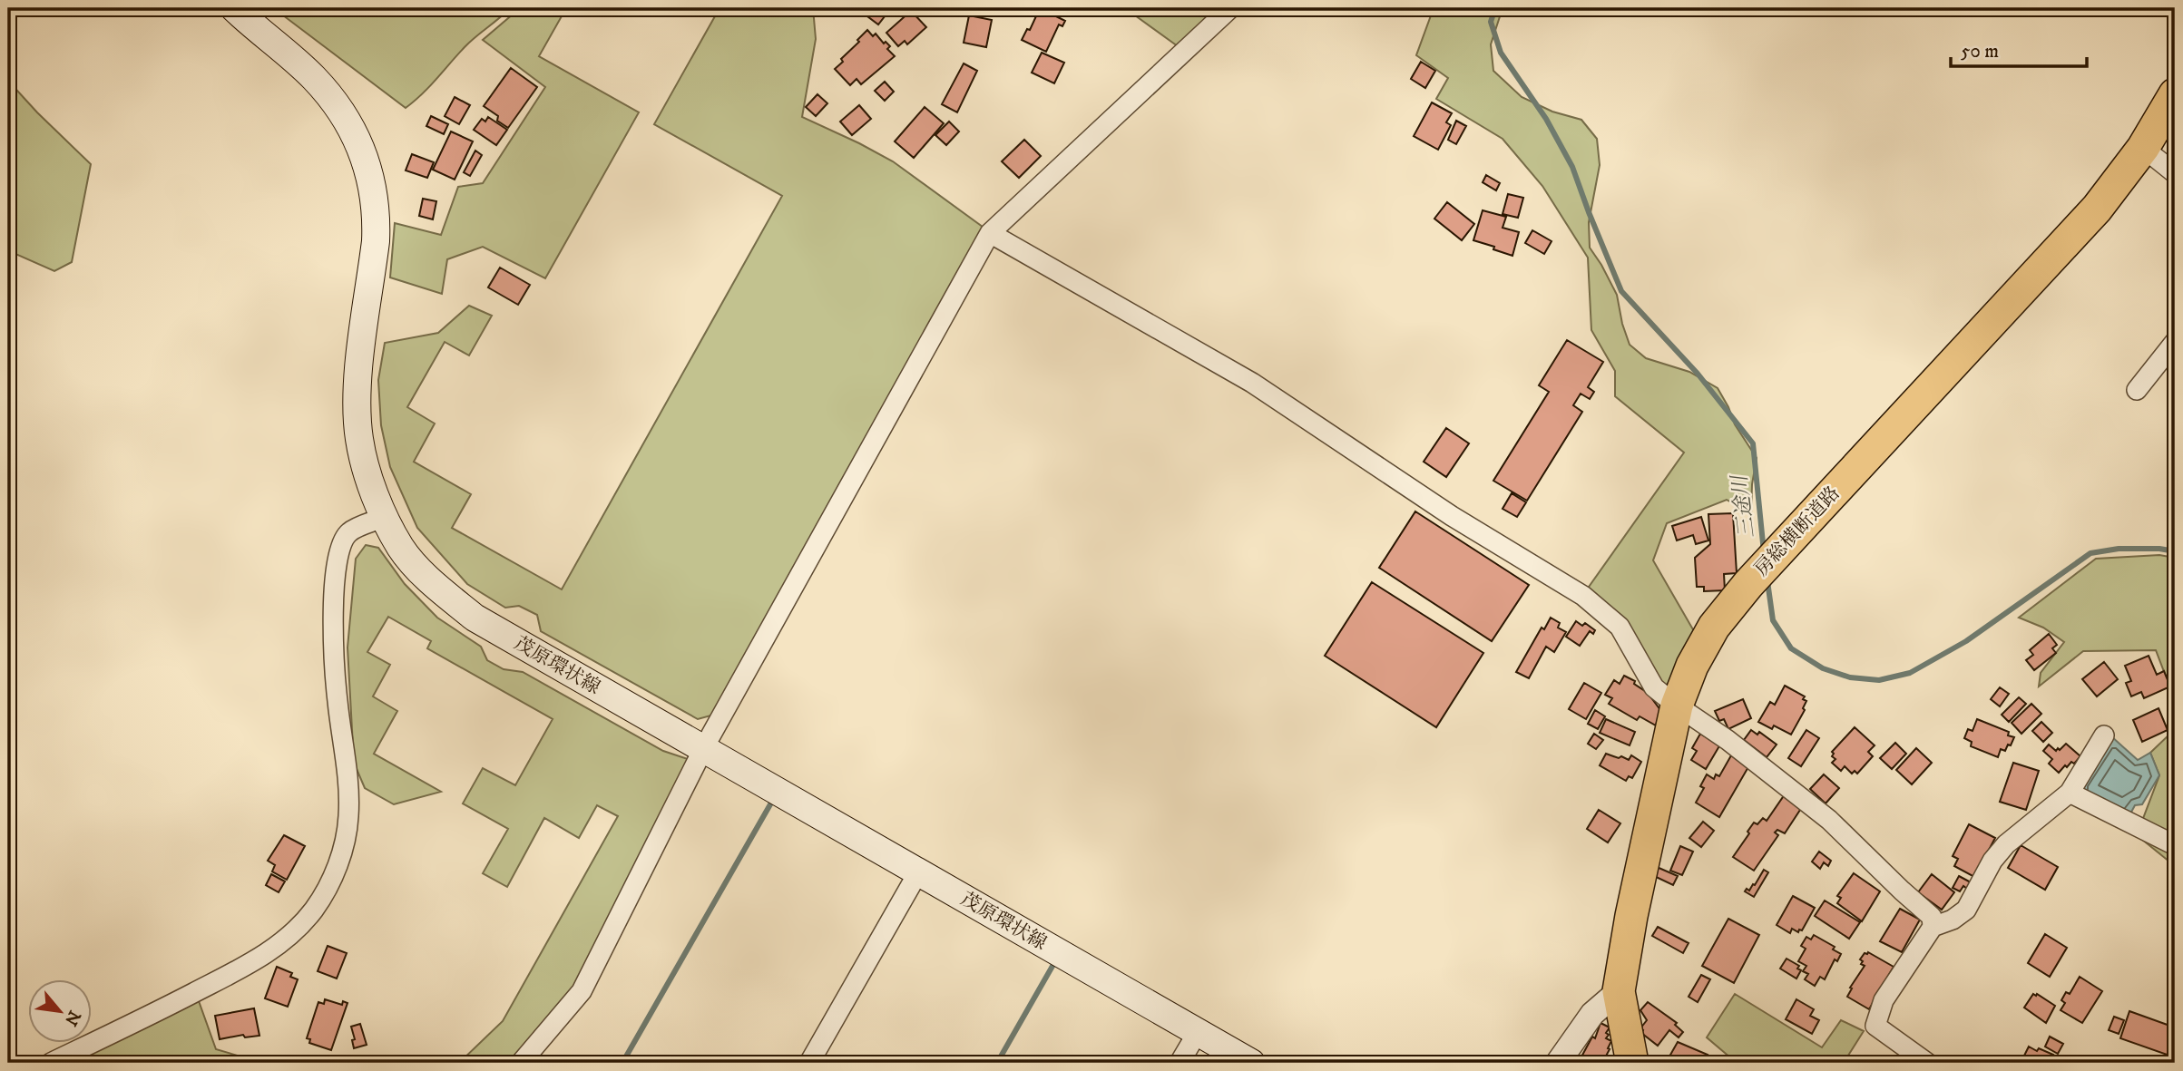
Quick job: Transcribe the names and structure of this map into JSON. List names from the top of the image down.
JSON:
{
  "streets": {
    "highway": ["房総横断道路"],
    "main road": ["茂原環状線"]
  },
  "water": ["三途川"],
  "scale_bar": "50 m",
  "north": "bottom right"
}
